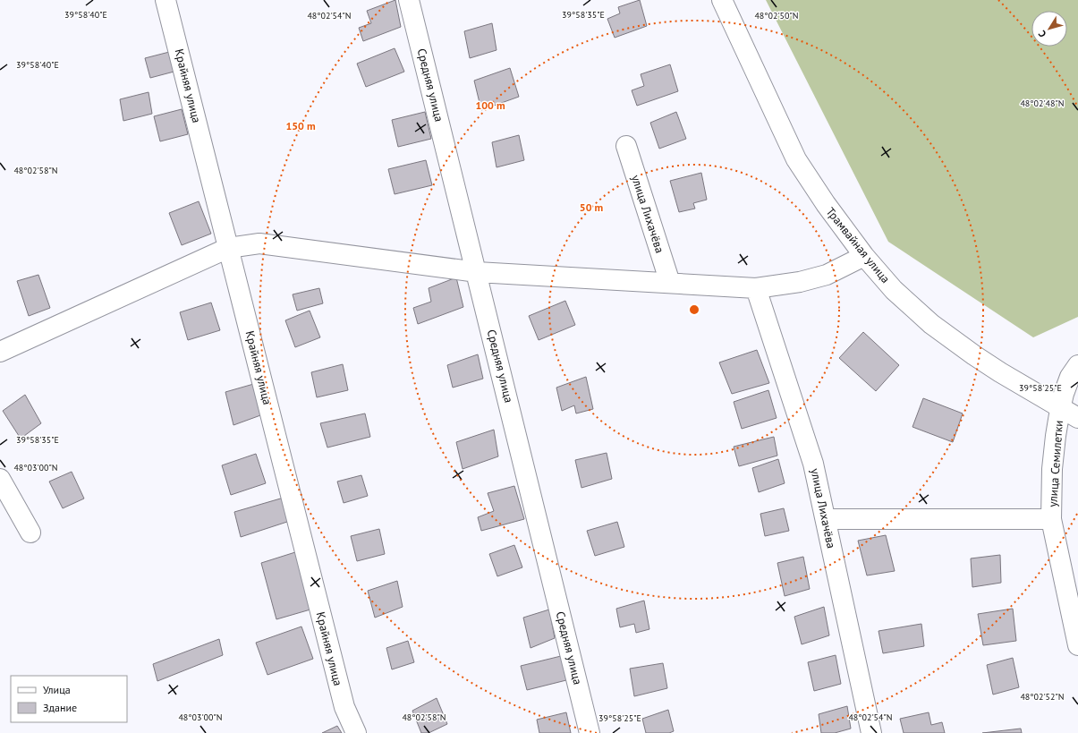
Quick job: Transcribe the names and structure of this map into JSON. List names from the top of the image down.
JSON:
{
  "streets": {
    "street": [
      "Средняя улица",
      "Крайняя улица",
      "улица Лихачёва",
      "Трамвайная улица",
      "улица Семилетки"
    ]
  },
  "crossings": [
    ["Трамвайная улица", "улица Семилетки"]
  ],
  "legend": ["Улица", "Здание"],
  "north": "bottom left",
  "coordinates": [
    "39°58'40\"E",
    "39°58'35\"E",
    "48°02'54\"N",
    "48°02'50\"N",
    "48°02'48\"N",
    "48°02'58\"N",
    "39°58'25\"E",
    "48°03'00\"N",
    "48°02'52\"N"
  ],
  "rings": ["100 m", "150 m", "50 m"]
}
